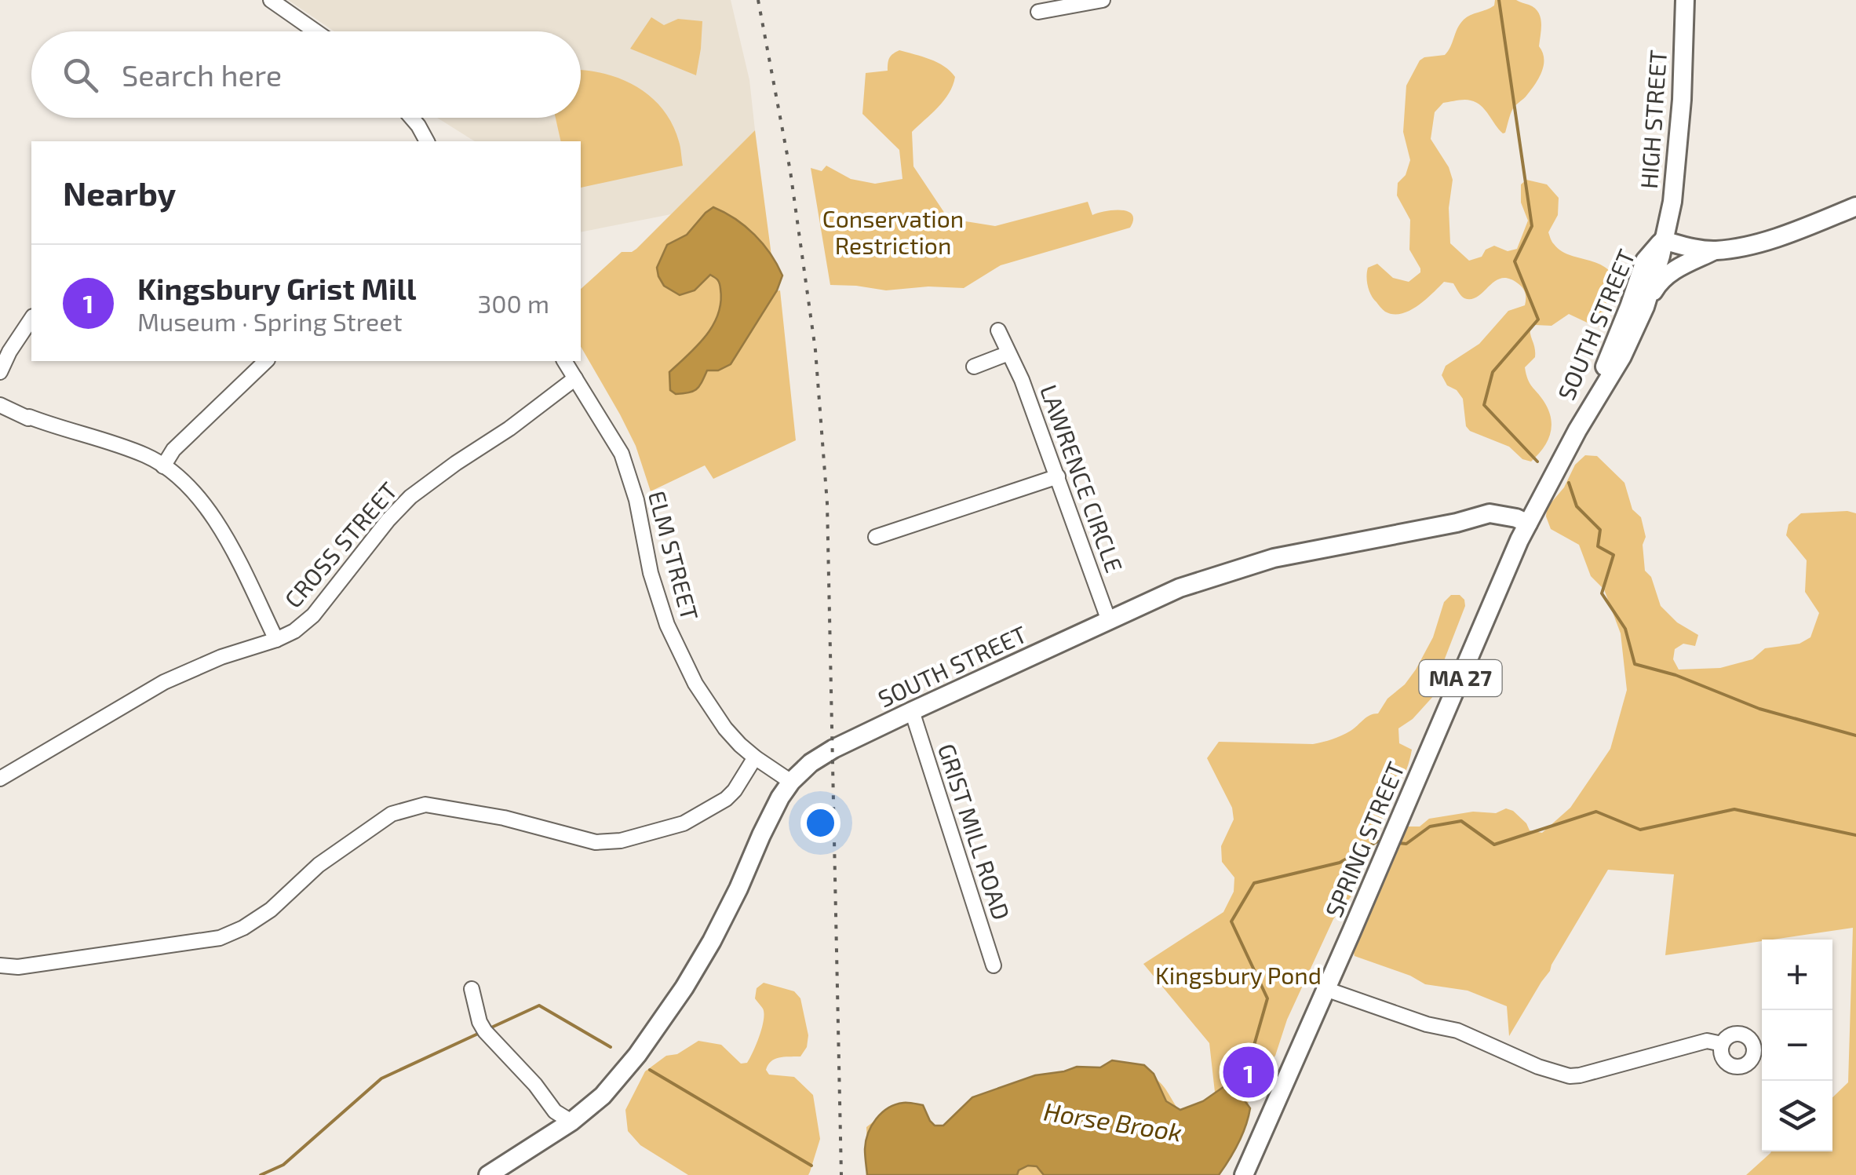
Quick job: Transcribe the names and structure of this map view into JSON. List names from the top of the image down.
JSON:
{
  "streets": {
    "main road": [
      "HIGH STREET",
      "SOUTH STREET",
      "MA 27",
      "SPRING STREET"
    ],
    "street": [
      "LAWRENCE CIRCLE",
      "CROSS STREET",
      "ELM STREET",
      "GRIST MILL ROAD"
    ]
  },
  "crossings": [
    ["HIGH STREET", "SOUTH STREET"],
    ["SOUTH STREET", "LAWRENCE CIRCLE"],
    ["SOUTH STREET", "ELM STREET"],
    ["SOUTH STREET", "GRIST MILL ROAD"],
    ["SOUTH STREET", "SPRING STREET"],
    ["CROSS STREET", "ELM STREET"]
  ],
  "water": ["Horse Brook"],
  "parks": ["Conservation Restriction", "Kingsbury Pond"],
  "page": {
    "search": "Search here",
    "heading": "Nearby",
    "list": [
      {
        "mark": "1",
        "name": "Kingsbury Grist Mill",
        "note": "Museum · Spring Street",
        "value": "300 m"
      }
    ],
    "map_buttons": ["+", "−"],
    "pins": "1"
  }
}
